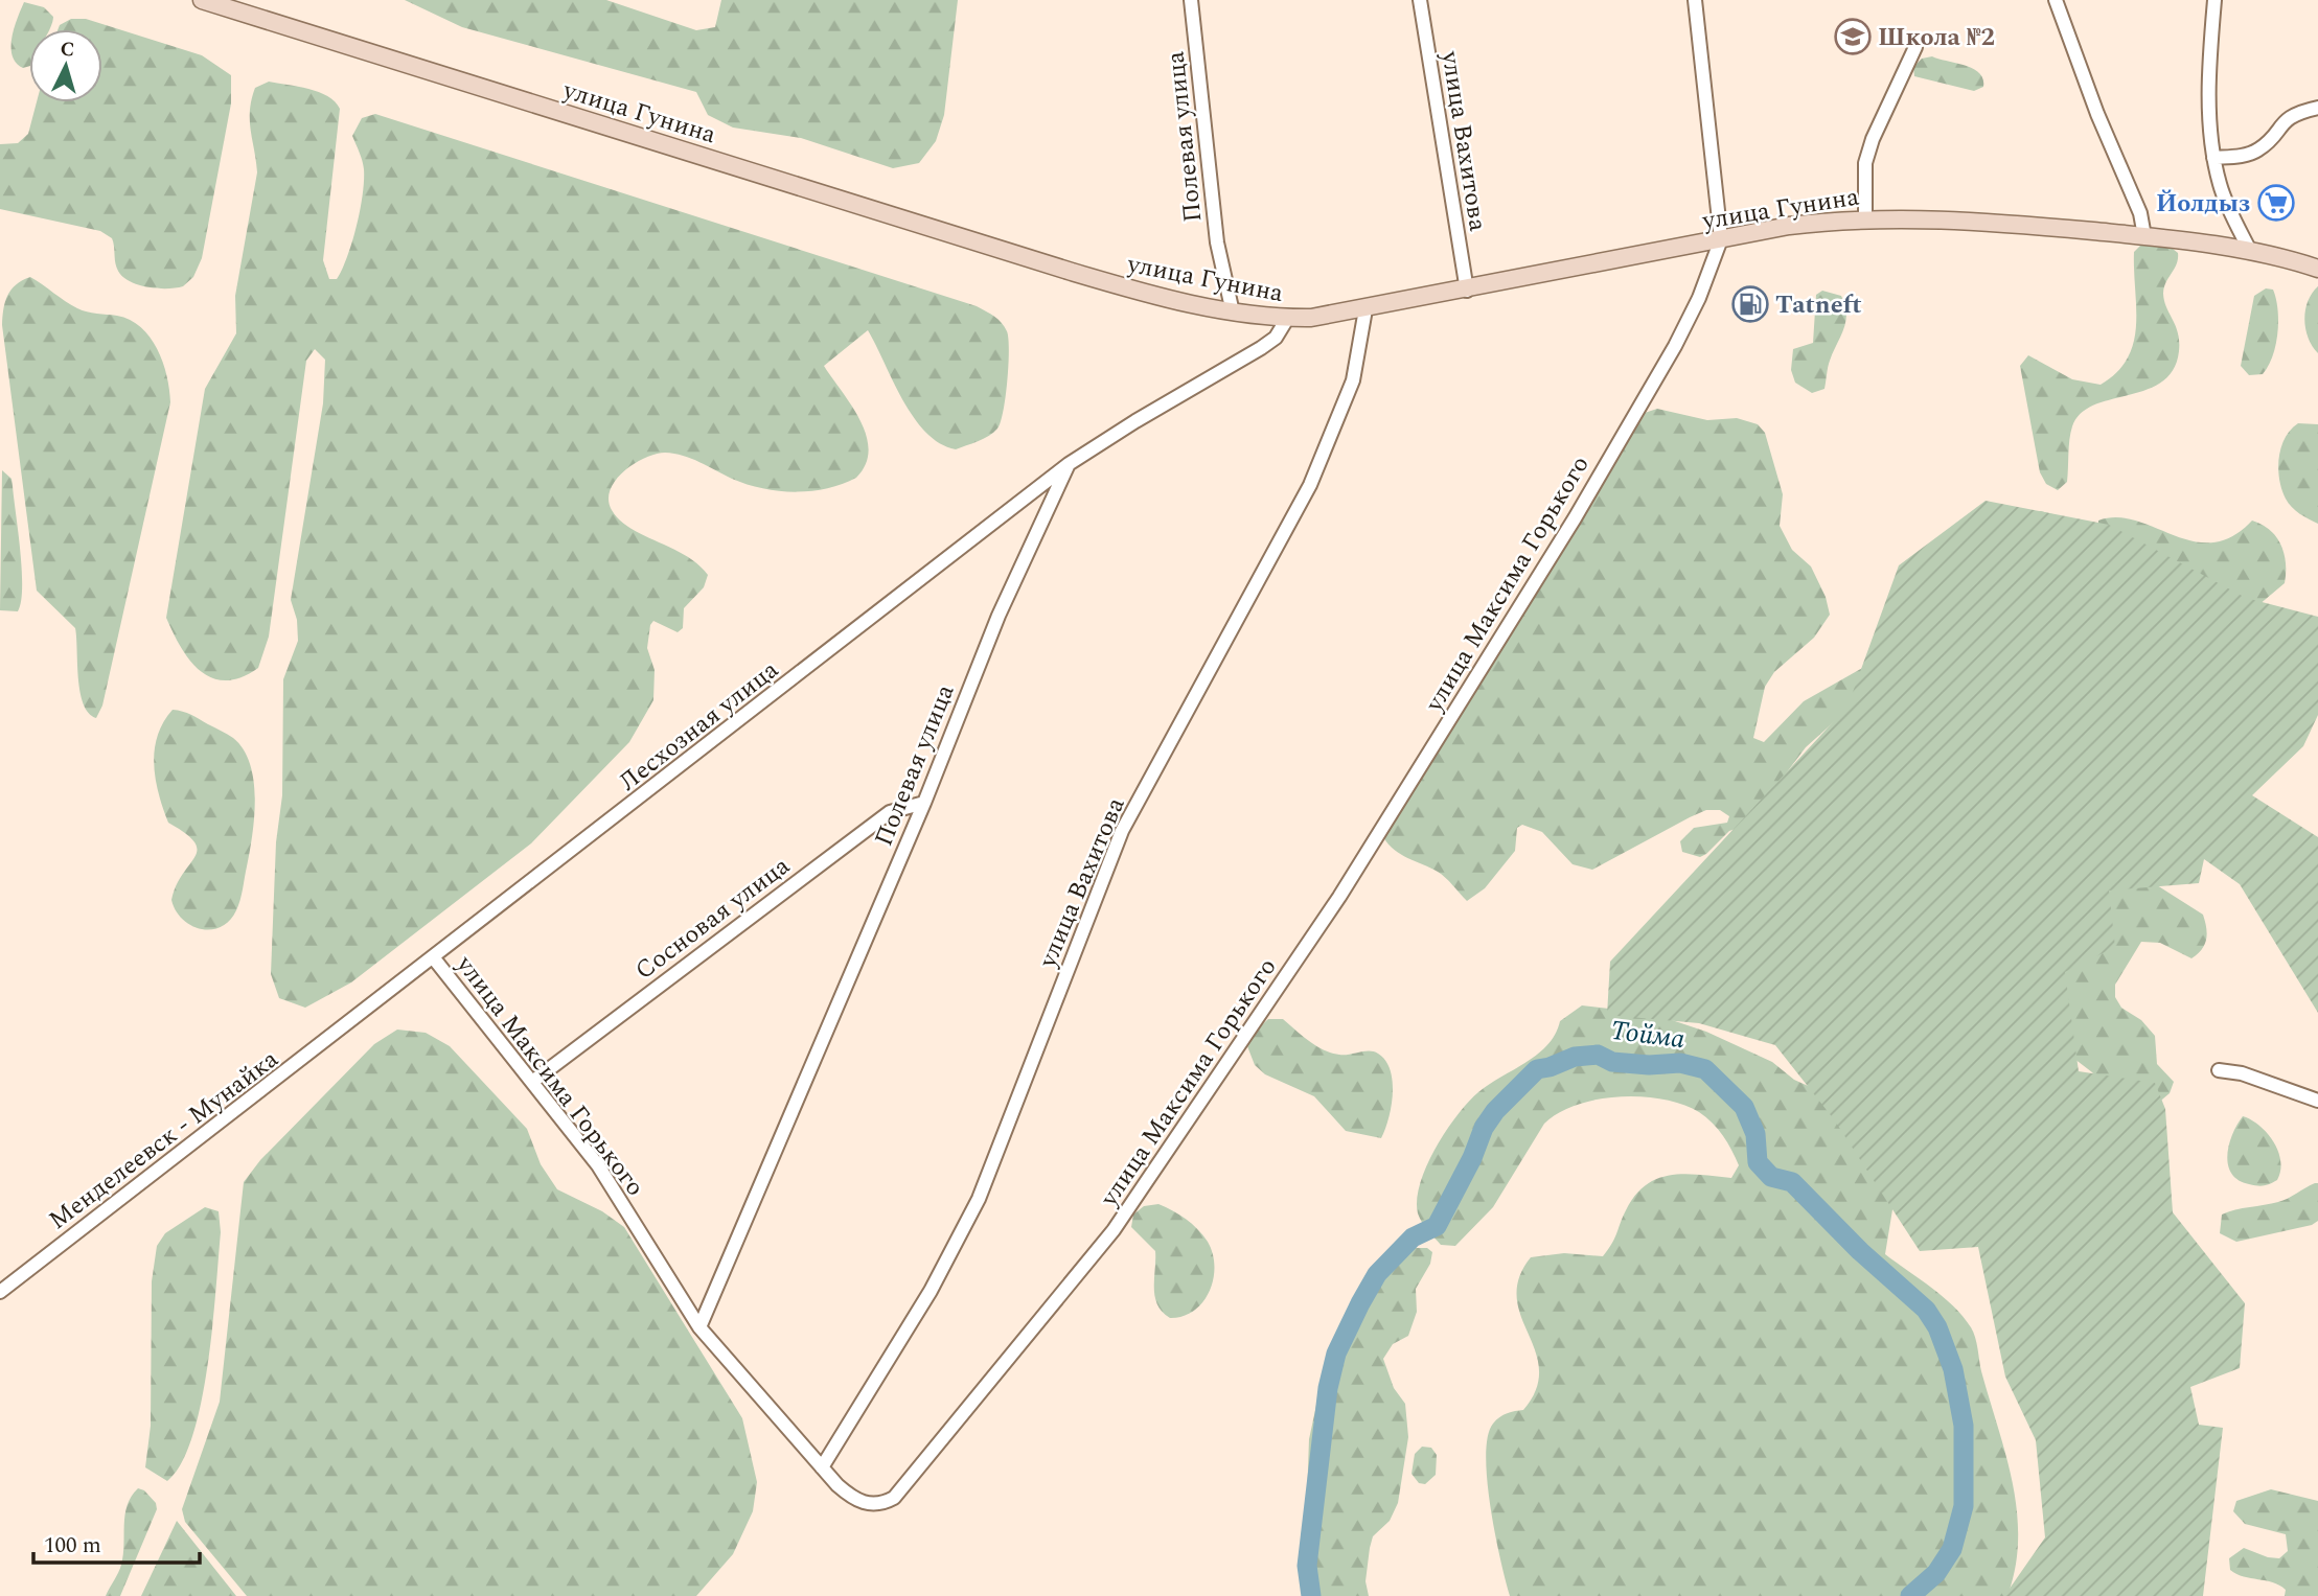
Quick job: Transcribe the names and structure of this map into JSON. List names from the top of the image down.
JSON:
{
  "streets": {
    "main road": ["улица Гунина"],
    "street": [
      "Полевая улица",
      "улица Вахитова",
      "улица Максима Горького",
      "Лесхозная улица",
      "Сосновая улица",
      "Менделеевск - Мунайка"
    ]
  },
  "crossings": [
    ["улица Гунина", "Полевая улица"],
    ["улица Гунина", "улица Вахитова"],
    ["улица Гунина", "улица Максима Горького"],
    ["Полевая улица", "улица Максима Горького"],
    ["Полевая улица", "Лесхозная улица"],
    ["Полевая улица", "Сосновая улица"],
    ["улица Вахитова", "улица Максима Горького"],
    ["улица Максима Горького", "Лесхозная улица"],
    ["улица Максима Горького", "Сосновая улица"],
    ["Лесхозная улица", "Менделеевск - Мунайка"]
  ],
  "water": ["Тойма"],
  "places": {
    "school or university": ["Школа №2"],
    "supermarket": ["Йолдыз"],
    "fuel station": ["Tatneft"]
  },
  "scale_bar": "100 m",
  "north": "top"
}
